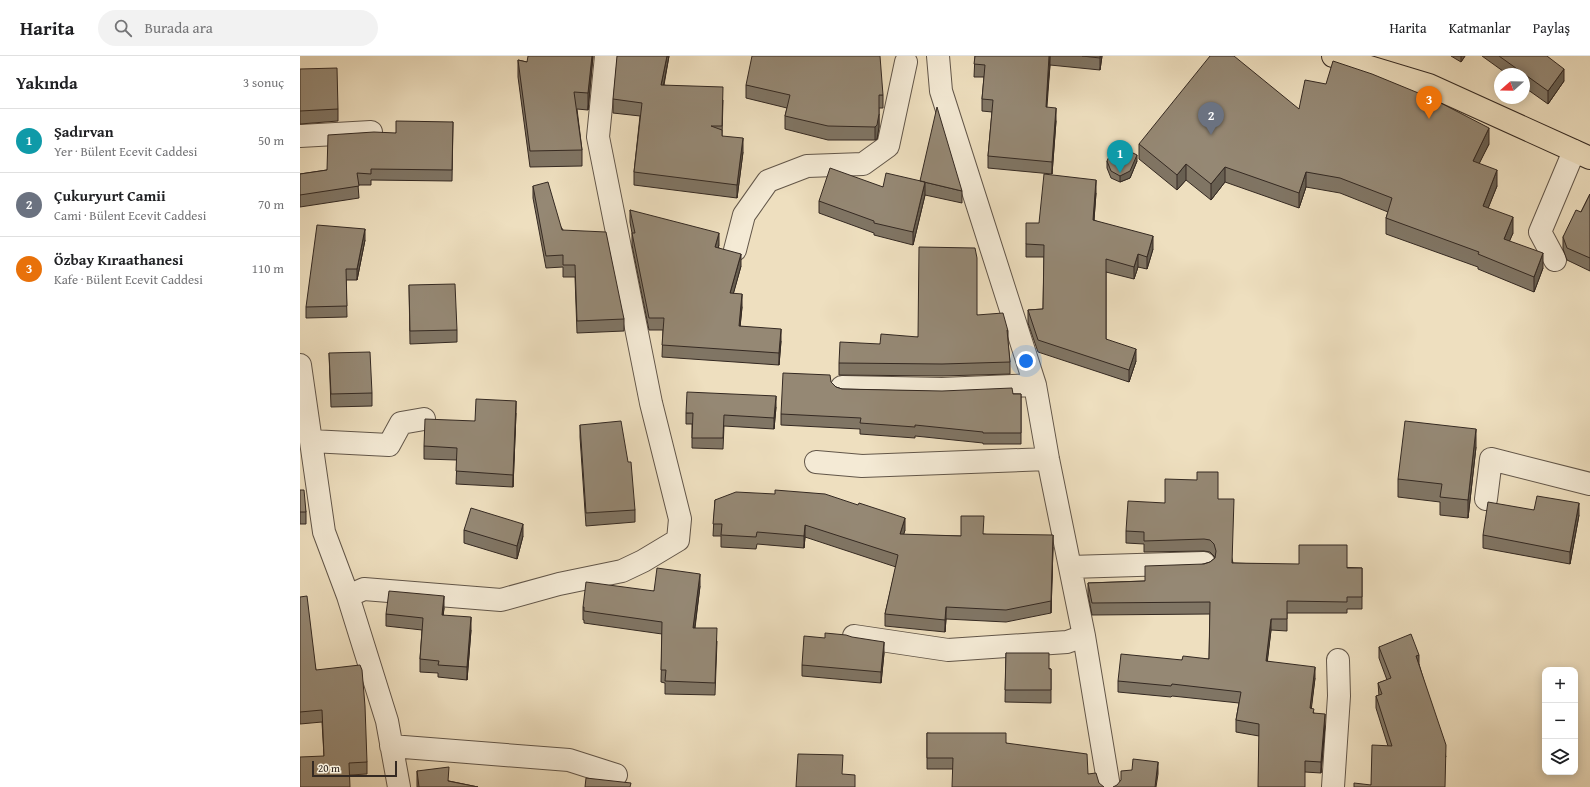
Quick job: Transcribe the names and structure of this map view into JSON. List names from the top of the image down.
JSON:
{
  "scale_bar": "20 m",
  "north": "left",
  "page": {
    "header": "Harita",
    "search": "Burada ara",
    "nav": ["Harita", "Katmanlar", "Paylaş"],
    "heading": ["Yakında", "3 sonuç"],
    "pins": ["3", "2", "1"],
    "list": [
      {
        "mark": "1",
        "name": "Şadırvan",
        "note": "Yer · Bülent Ecevit Caddesi",
        "value": "50 m"
      },
      {
        "mark": "2",
        "name": "Çukuryurt Camii",
        "note": "Cami · Bülent Ecevit Caddesi",
        "value": "70 m"
      },
      {
        "mark": "3",
        "name": "Özbay Kıraathanesi",
        "note": "Kafe · Bülent Ecevit Caddesi",
        "value": "110 m"
      }
    ],
    "map_buttons": ["+", "−"],
    "scale": "20 m"
  }
}
